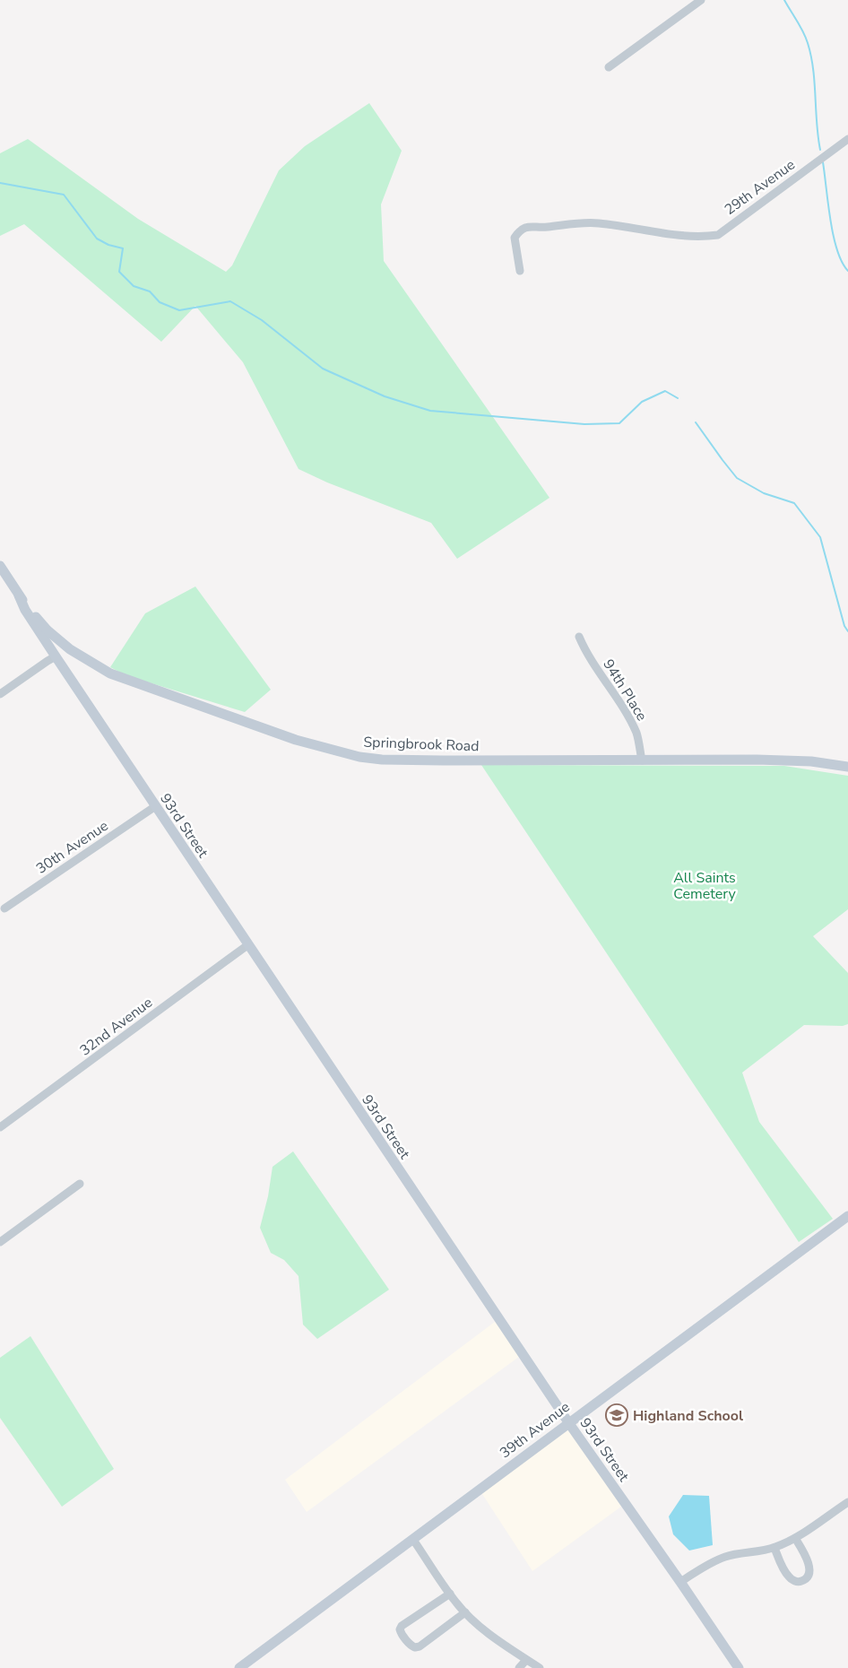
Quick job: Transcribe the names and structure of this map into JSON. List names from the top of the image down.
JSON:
{
  "streets": {
    "street": [
      "29th Avenue",
      "94th Place",
      "Springbrook Road",
      "93rd Street",
      "30th Avenue",
      "32nd Avenue",
      "39th Avenue"
    ]
  },
  "crossings": [
    ["94th Place", "Springbrook Road"],
    ["Springbrook Road", "93rd Street"],
    ["93rd Street", "30th Avenue"],
    ["93rd Street", "32nd Avenue"],
    ["93rd Street", "39th Avenue"]
  ],
  "parks": ["All Saints Cemetery"],
  "places": {
    "school or university": ["Highland School"]
  }
}
